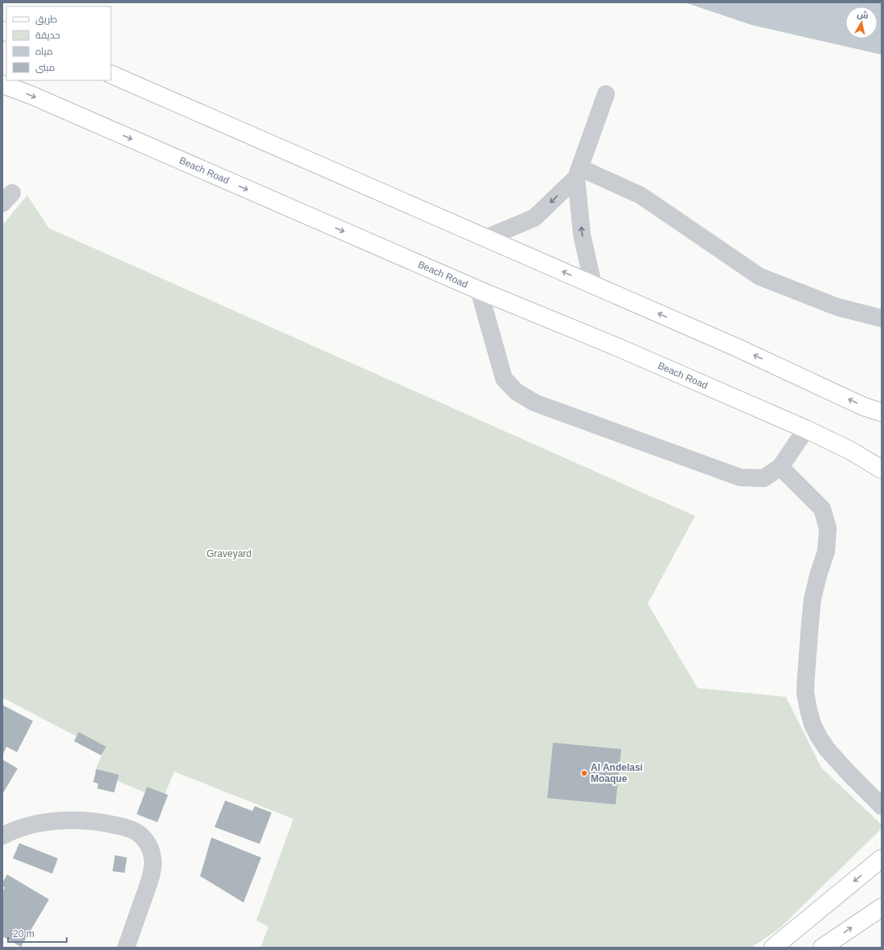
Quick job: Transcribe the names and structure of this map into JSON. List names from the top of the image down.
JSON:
{
  "streets": {
    "main road": ["Beach Road"]
  },
  "parks": ["Graveyard"],
  "places": ["Al Andelasi Moaque"],
  "legend": [
    "طريق",
    "حديقة",
    "مياه",
    "مبنى"
  ],
  "scale_bar": "20 m",
  "north": "top"
}
